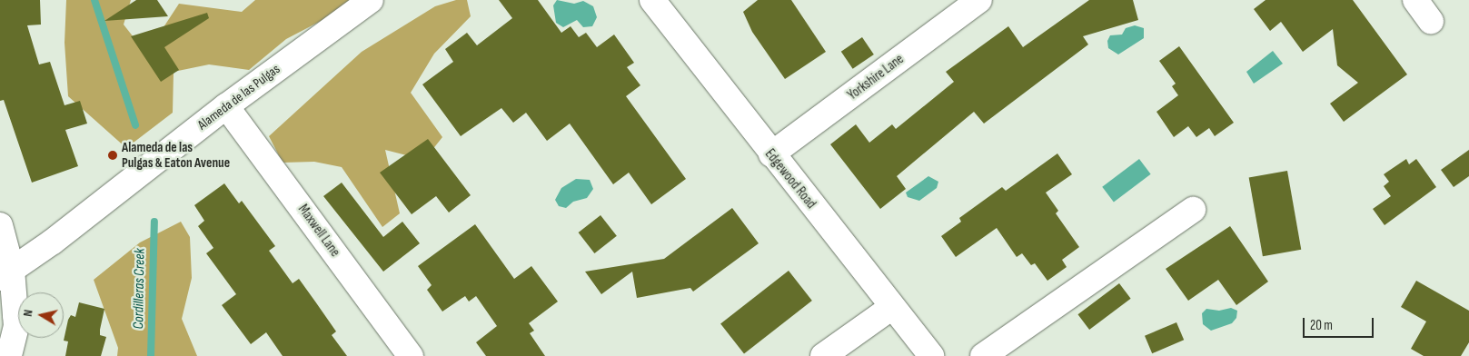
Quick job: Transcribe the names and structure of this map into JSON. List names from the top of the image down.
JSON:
{
  "streets": {
    "main road": [
      "Yorkshire Lane",
      "Alameda de las Pulgas",
      "Edgewood Road",
      "Maxwell Lane"
    ]
  },
  "crossings": [
    ["Yorkshire Lane", "Edgewood Road"],
    ["Alameda de las Pulgas", "Maxwell Lane"]
  ],
  "water": ["Cordilleras Creek"],
  "places": ["Alameda de las Pulgas & Eaton Avenue"],
  "scale_bar": "20 m",
  "north": "left"
}
